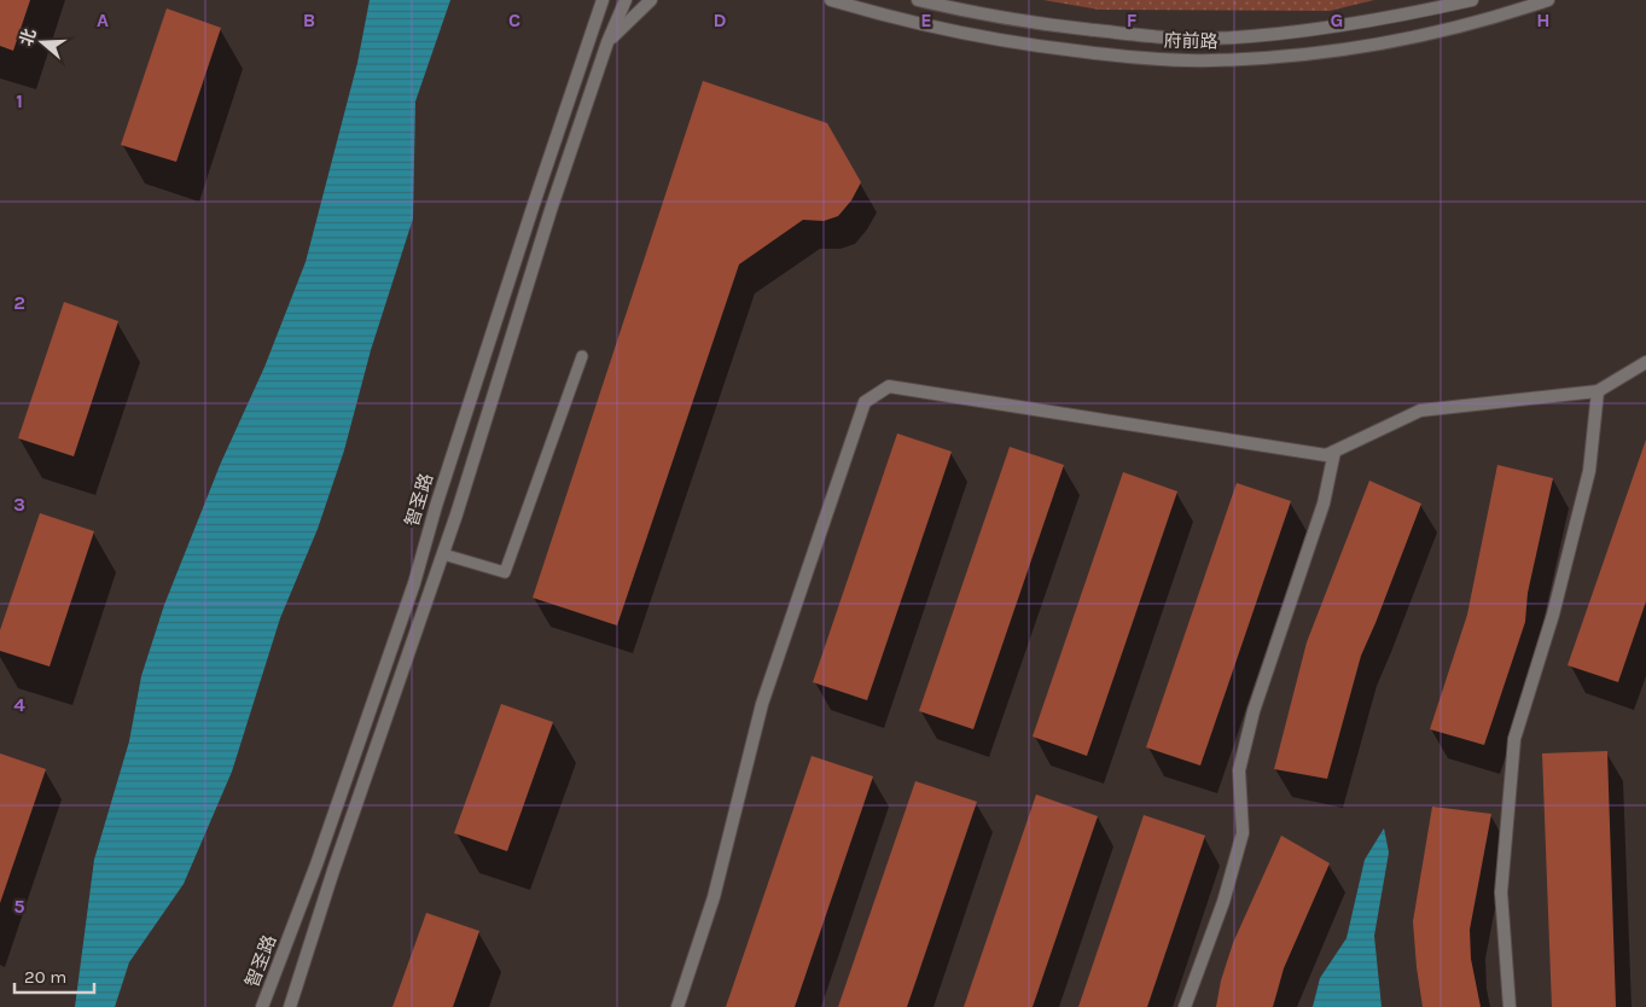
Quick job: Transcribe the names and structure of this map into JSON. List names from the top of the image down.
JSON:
{
  "streets": {
    "street": ["府前路", "智圣路"]
  },
  "scale_bar": "20 m",
  "north": "left",
  "grid": {
    "columns": [
      "A",
      "B",
      "C",
      "D",
      "E",
      "F",
      "G",
      "H"
    ],
    "rows": [
      "1",
      "2",
      "3",
      "4",
      "5"
    ]
  }
}
